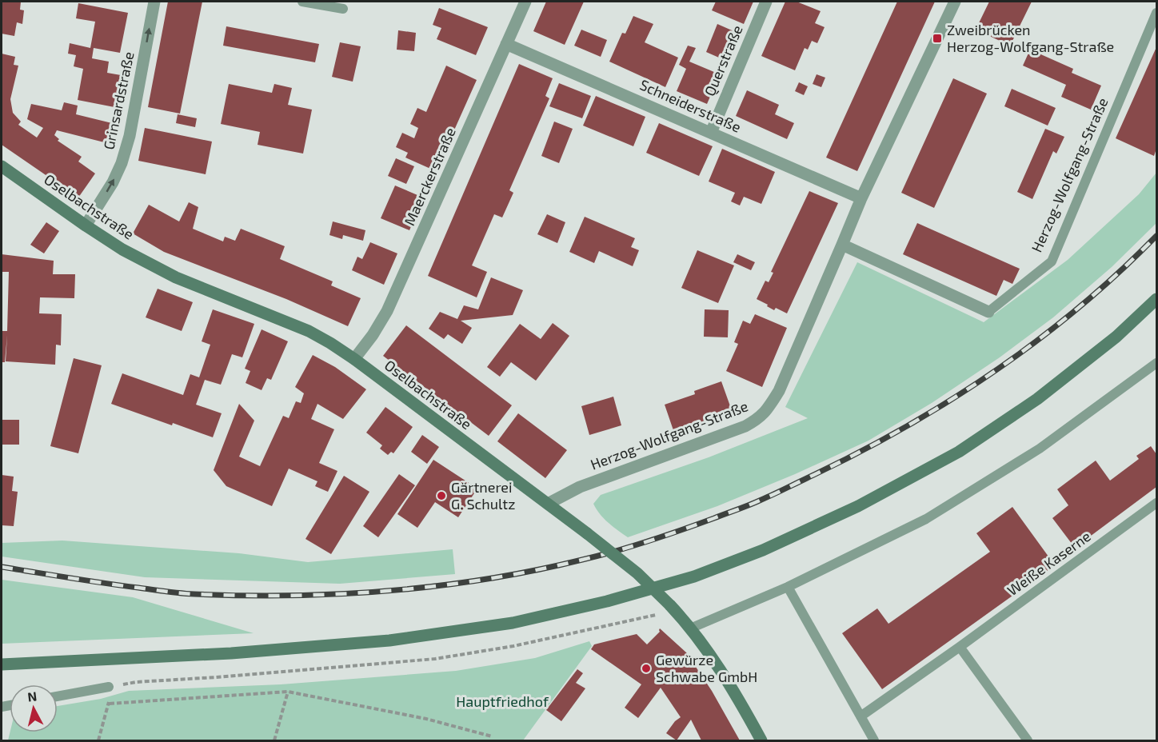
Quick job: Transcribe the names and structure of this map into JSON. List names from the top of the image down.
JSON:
{
  "streets": {
    "main road": ["Oselbachstraße"],
    "street": [
      "Querstraße",
      "Grinsardstraße",
      "Schneiderstraße",
      "Herzog-Wolfgang-Straße",
      "Maerckerstraße"
    ],
    "lane": ["Weiße Kaserne"]
  },
  "crossings": [
    ["Querstraße", "Schneiderstraße"],
    ["Grinsardstraße", "Oselbachstraße"],
    ["Schneiderstraße", "Herzog-Wolfgang-Straße"],
    ["Schneiderstraße", "Maerckerstraße"],
    ["Herzog-Wolfgang-Straße", "Oselbachstraße"],
    ["Maerckerstraße", "Oselbachstraße"]
  ],
  "one_way": ["Grinsardstraße"],
  "parks": ["Hauptfriedhof"],
  "places": {
    "transit": ["Zweibrücken Herzog-Wolfgang-Straße"],
    "other": ["Gärtnerei G. Schultz", "Gewürze Schwabe GmbH"]
  },
  "north": "top"
}
